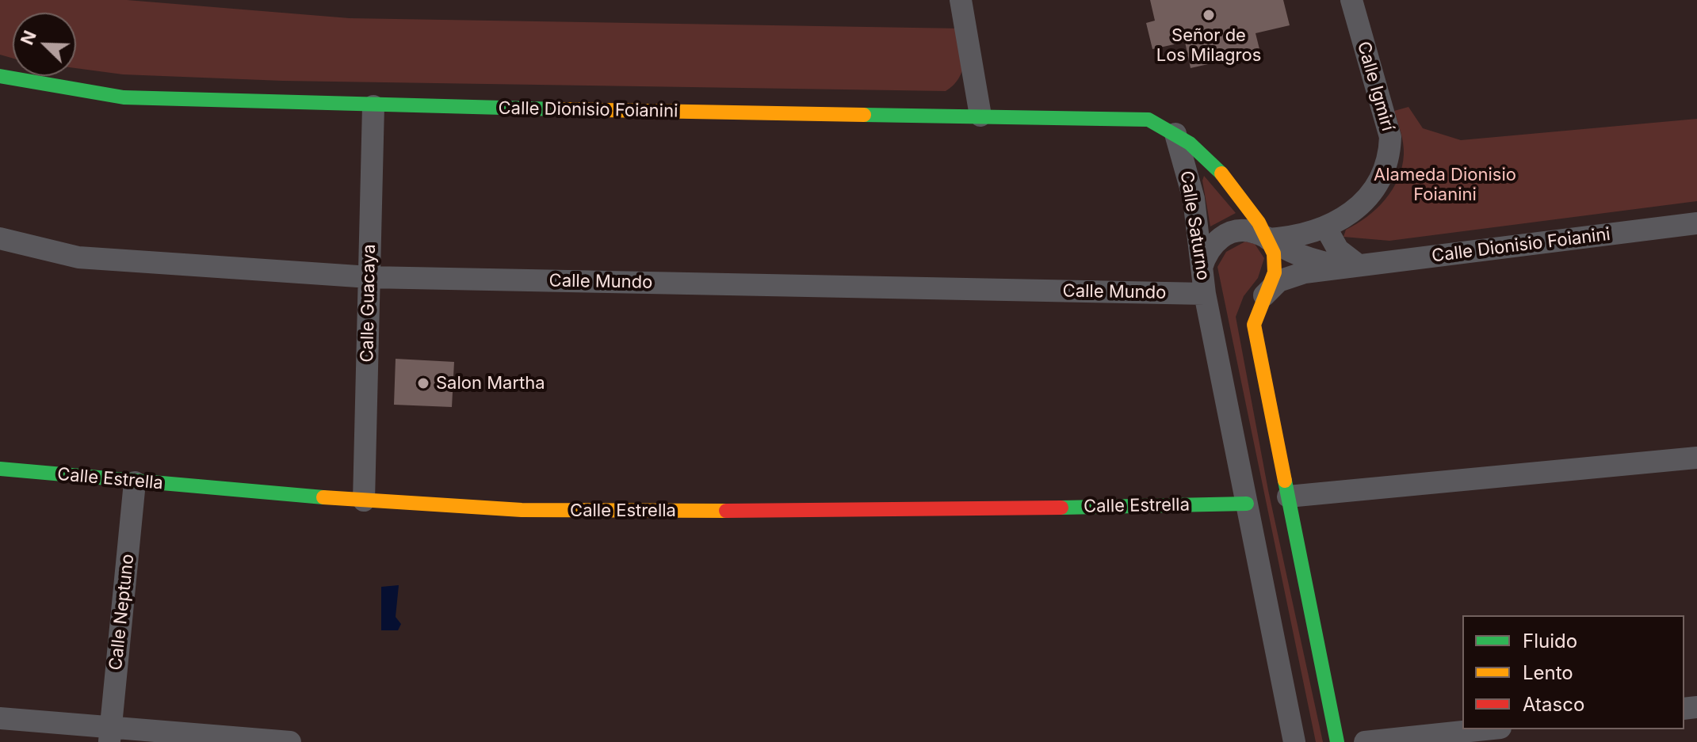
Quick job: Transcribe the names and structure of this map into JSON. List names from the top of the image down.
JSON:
{
  "streets": {
    "street": [
      "Calle Igmirí",
      "Calle Dionisio Foianini",
      "Calle Saturno",
      "Calle Mundo",
      "Calle Guacaya",
      "Calle Estrella",
      "Calle Neptuno"
    ]
  },
  "crossings": [
    ["Calle Igmirí", "Calle Dionisio Foianini"],
    ["Calle Igmirí", "Calle Saturno"],
    ["Calle Dionisio Foianini", "Calle Saturno"],
    ["Calle Dionisio Foianini", "Calle Guacaya"],
    ["Calle Saturno", "Calle Mundo"],
    ["Calle Saturno", "Calle Estrella"],
    ["Calle Mundo", "Calle Guacaya"],
    ["Calle Guacaya", "Calle Estrella"],
    ["Calle Estrella", "Calle Neptuno"]
  ],
  "parks": ["Alameda Dionisio Foianini"],
  "places": ["Señor de Los Milagros", "Salon Martha"],
  "legend": ["Fluido", "Lento", "Atasco"],
  "north": "top left"
}
